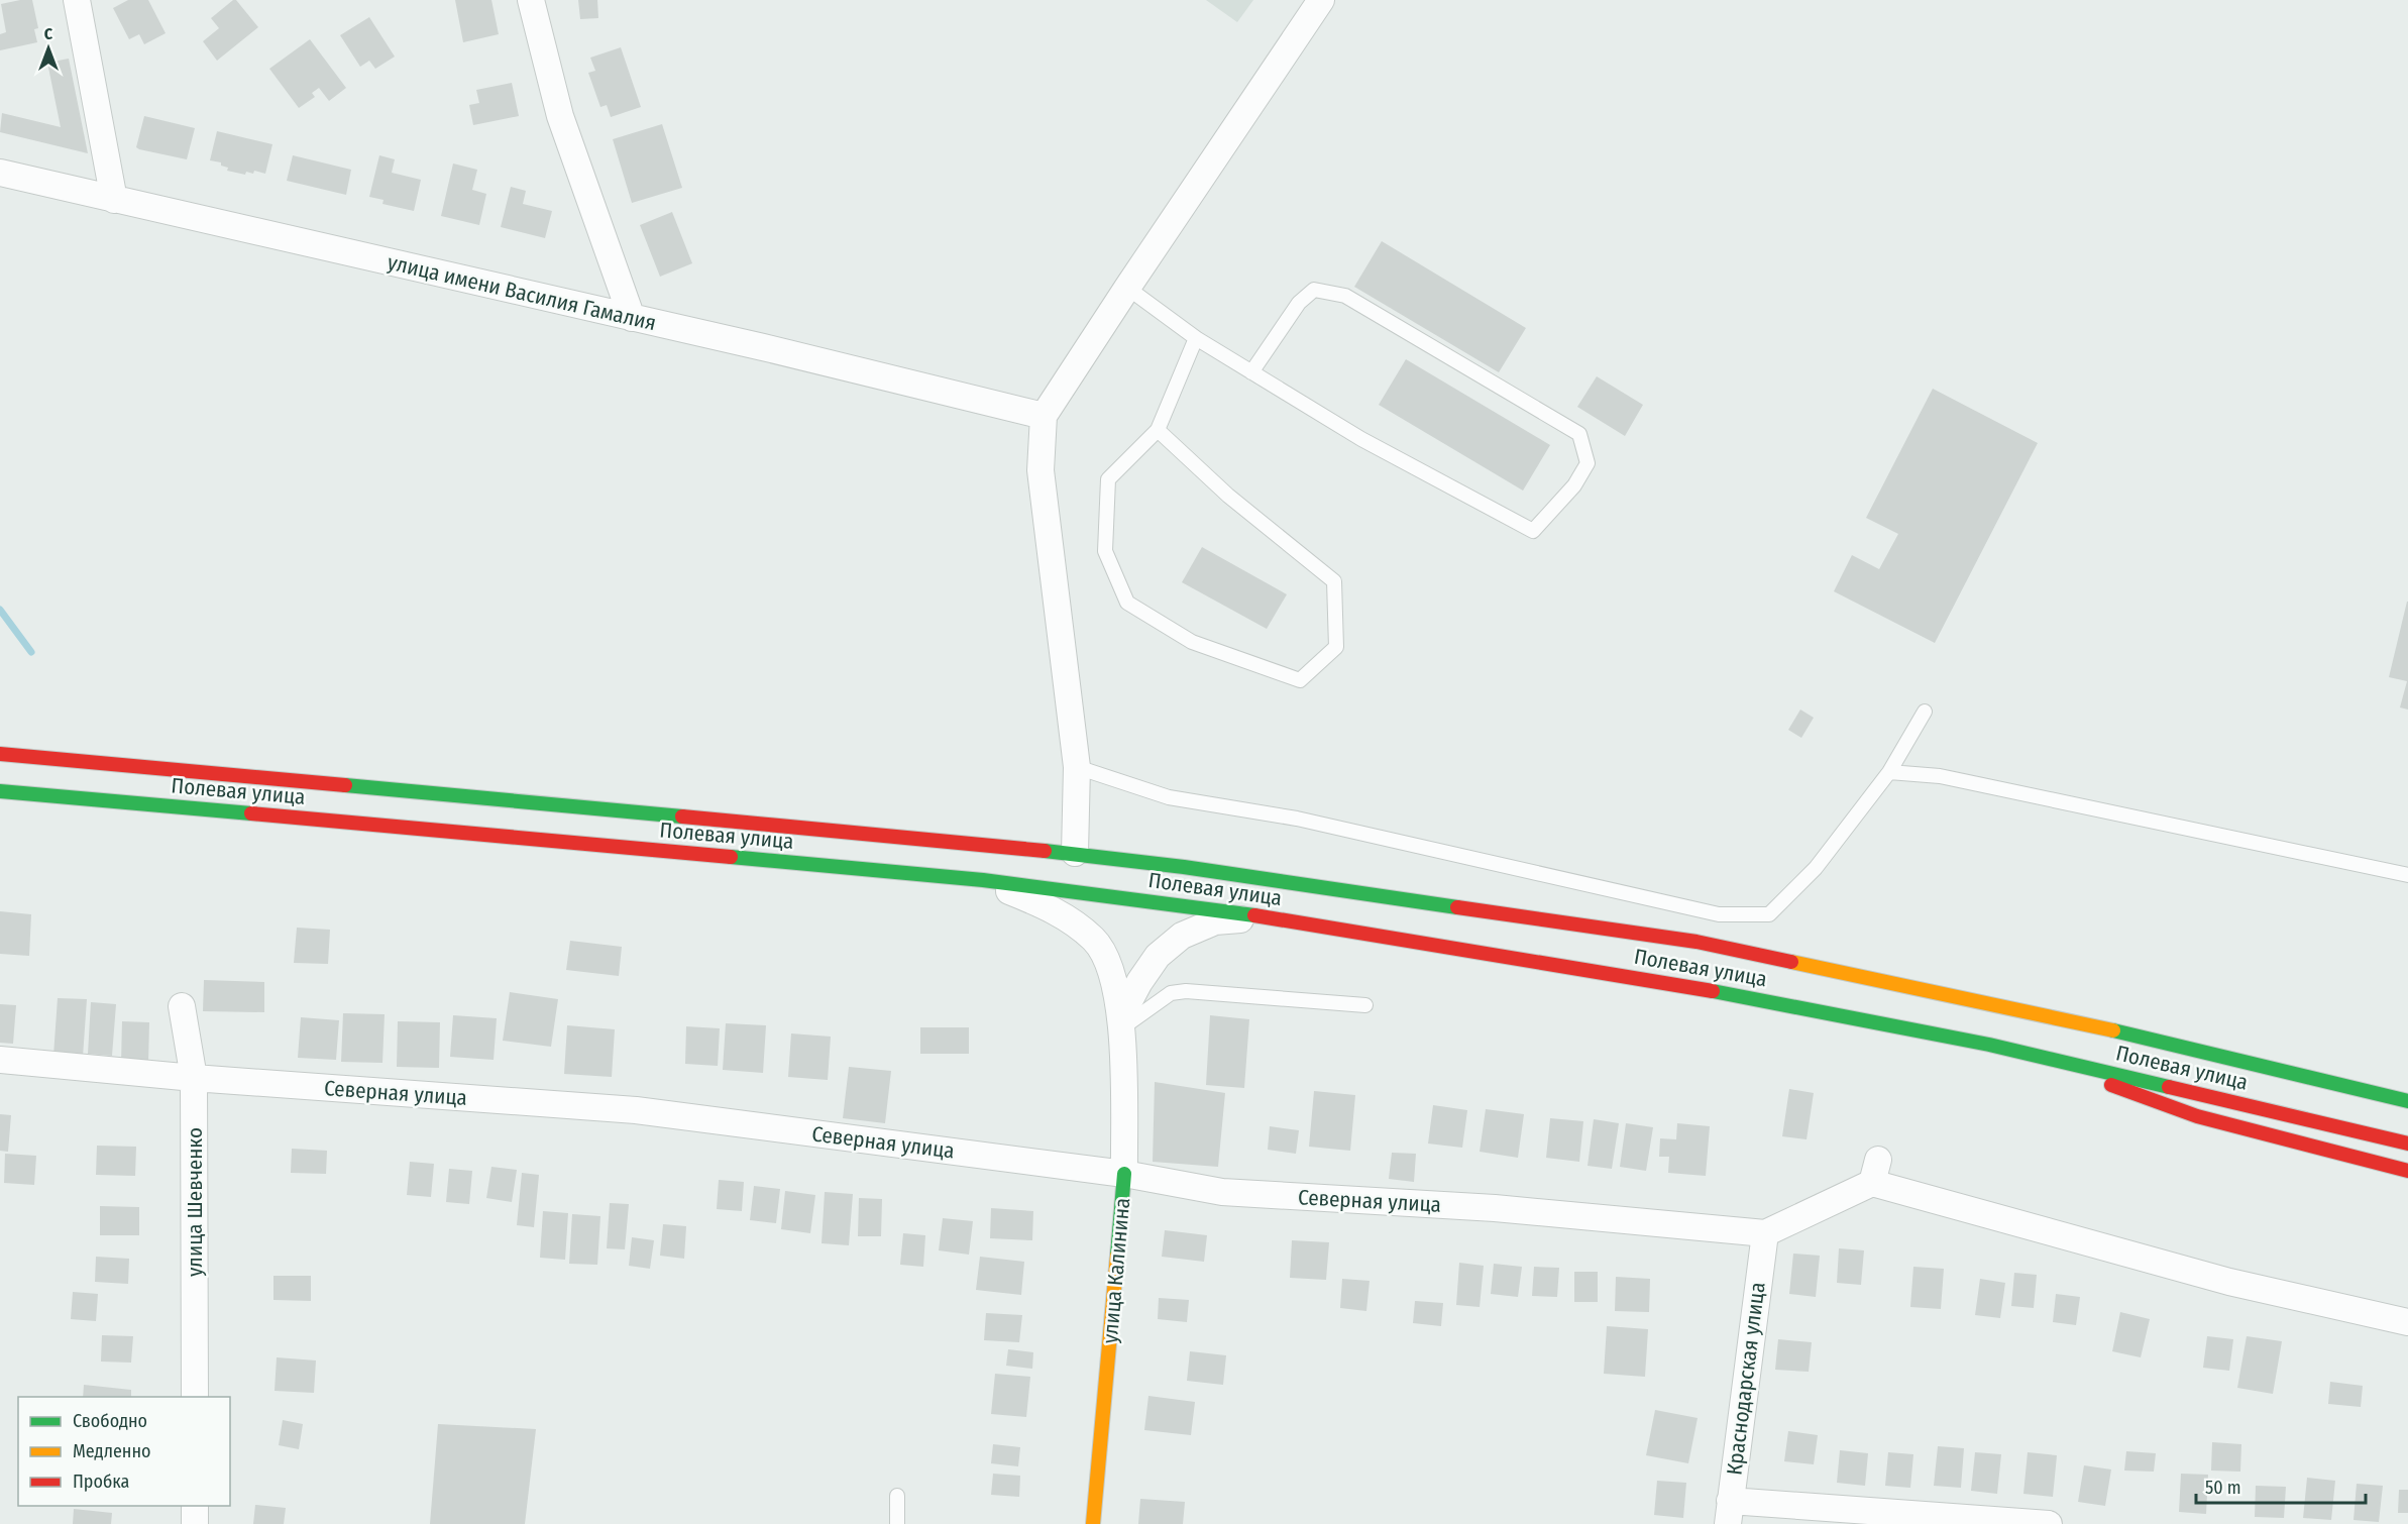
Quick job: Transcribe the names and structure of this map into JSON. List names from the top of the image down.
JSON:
{
  "streets": {
    "main road": ["Полевая улица", "улица Калинина"],
    "street": [
      "улица имени Василия Гамалия",
      "Северная улица",
      "улица Шевченко",
      "Краснодарская улица"
    ]
  },
  "crossings": [
    ["Полевая улица", "улица Калинина"],
    ["Северная улица", "улица Шевченко"],
    ["Северная улица", "улица Калинина"],
    ["Северная улица", "Краснодарская улица"]
  ],
  "legend": ["Свободно", "Медленно", "Пробка"],
  "scale_bar": "50 m",
  "north": "top"
}
